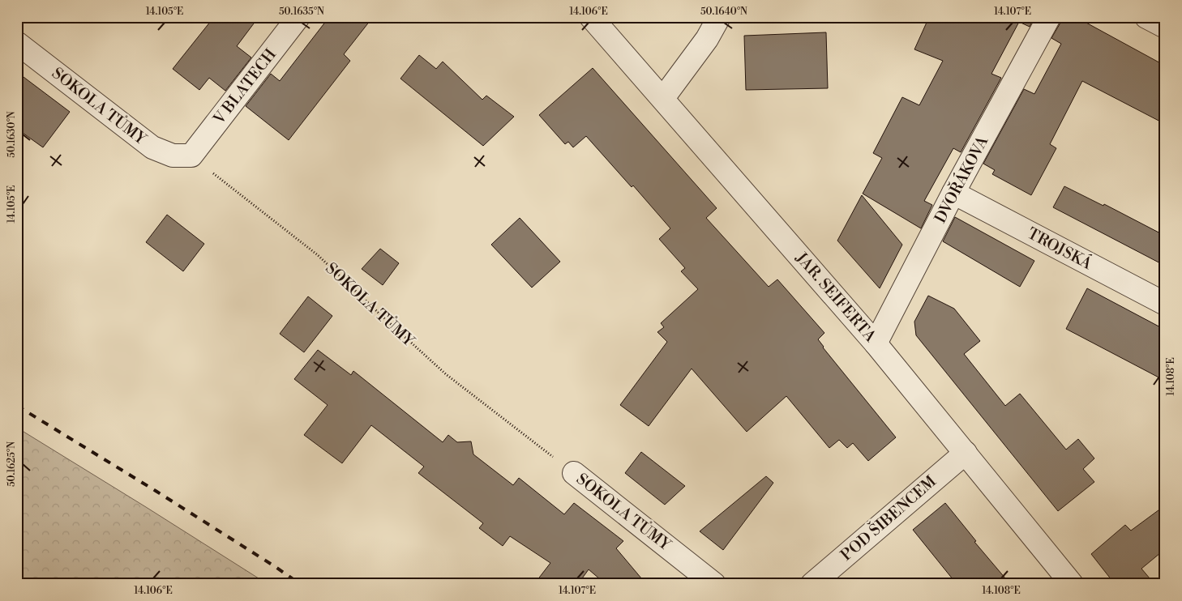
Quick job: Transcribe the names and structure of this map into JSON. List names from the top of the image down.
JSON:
{
  "streets": {
    "street": [
      "V BLATECH",
      "SOKOLA TŮMY",
      "DVOŘÁKOVA",
      "TROJSKÁ",
      "JAR. SEIFERTA",
      "POD ŠIBENCEM"
    ]
  },
  "crossings": [
    ["V BLATECH", "SOKOLA TŮMY"],
    ["DVOŘÁKOVA", "TROJSKÁ"],
    ["DVOŘÁKOVA", "JAR. SEIFERTA"],
    ["JAR. SEIFERTA", "POD ŠIBENCEM"]
  ],
  "coordinates": [
    "14.105°E",
    "50.1635°N",
    "14.106°E",
    "50.1640°N",
    "14.107°E",
    "50.1630°N",
    "14.108°E",
    "50.1625°N"
  ]
}
